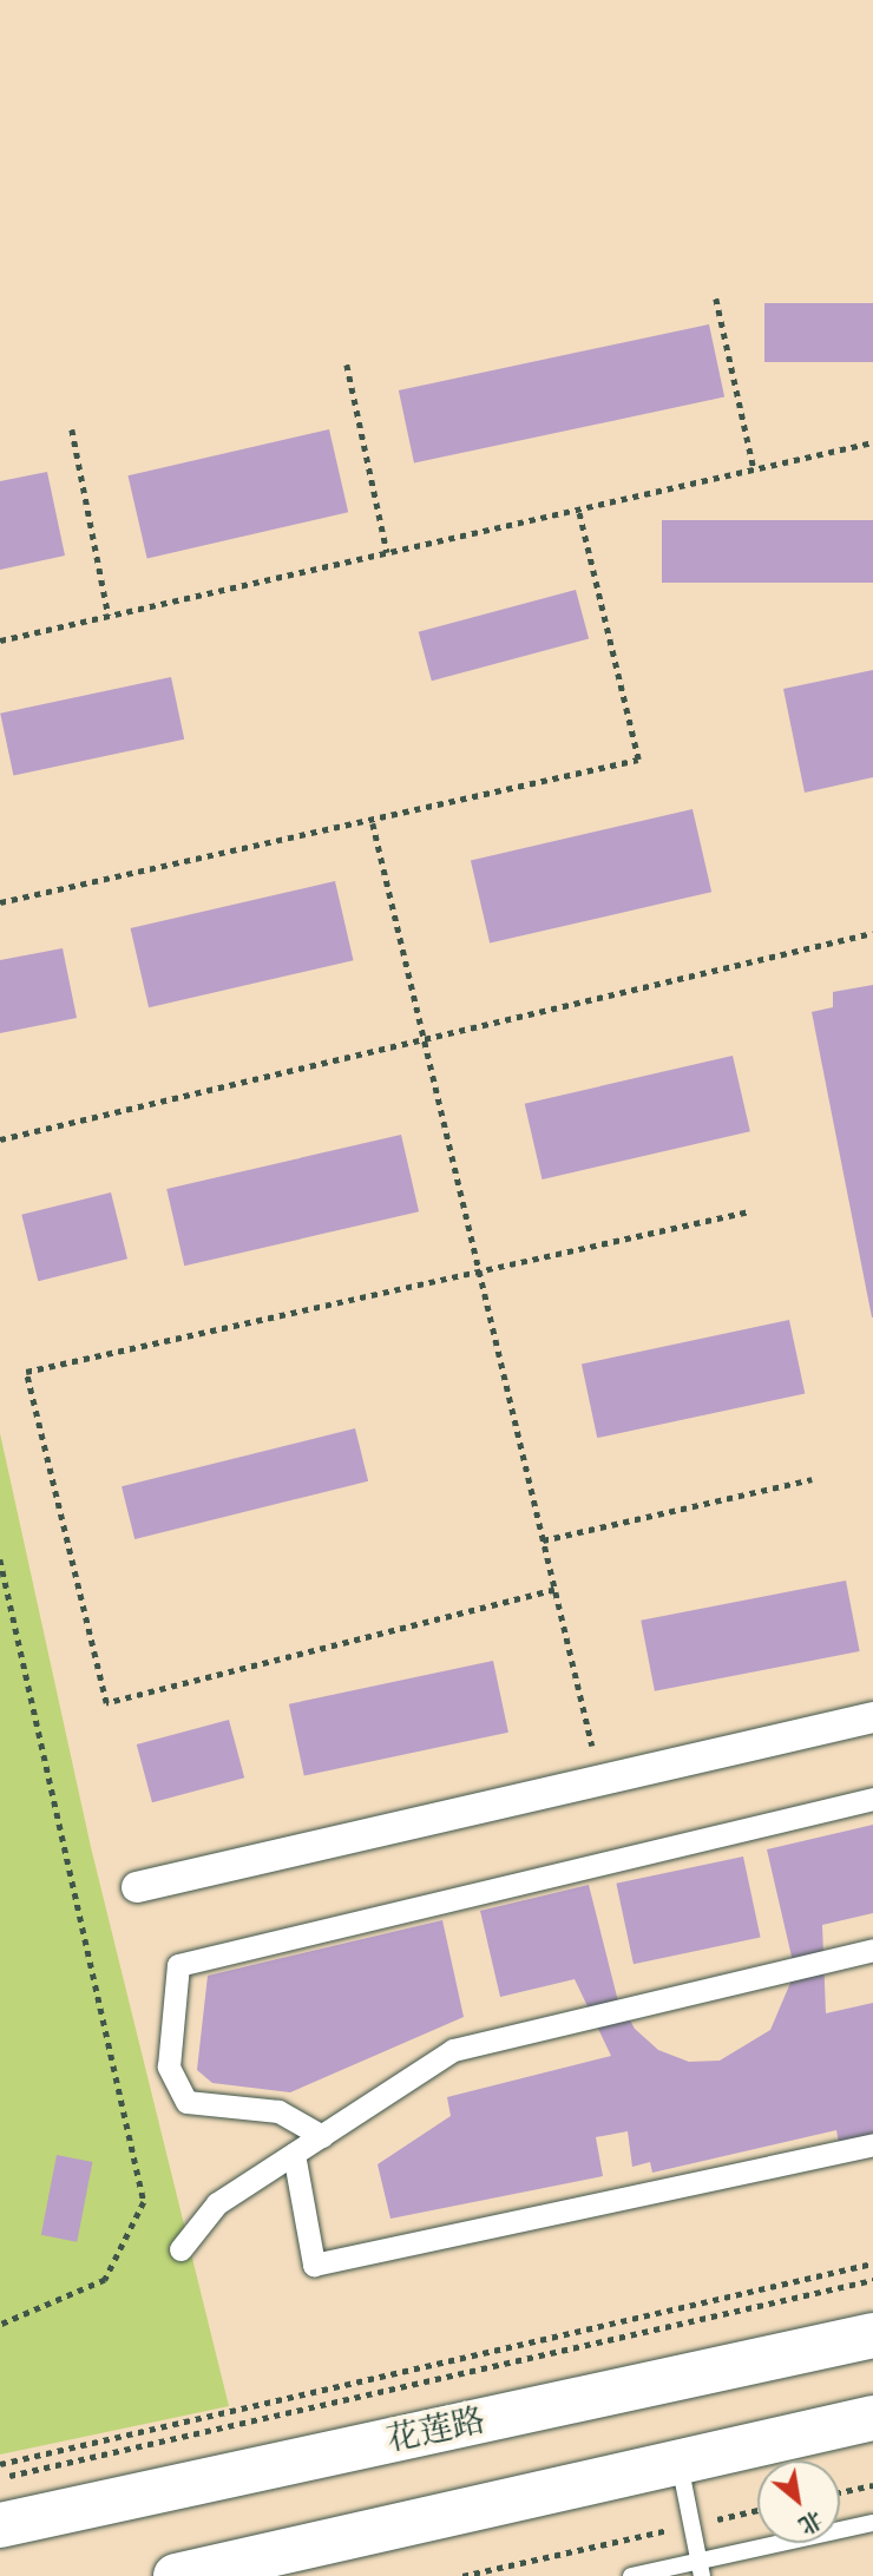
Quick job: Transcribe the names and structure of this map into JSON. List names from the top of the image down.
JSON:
{
  "streets": {
    "main road": ["花莲路"]
  },
  "north": "bottom right"
}
